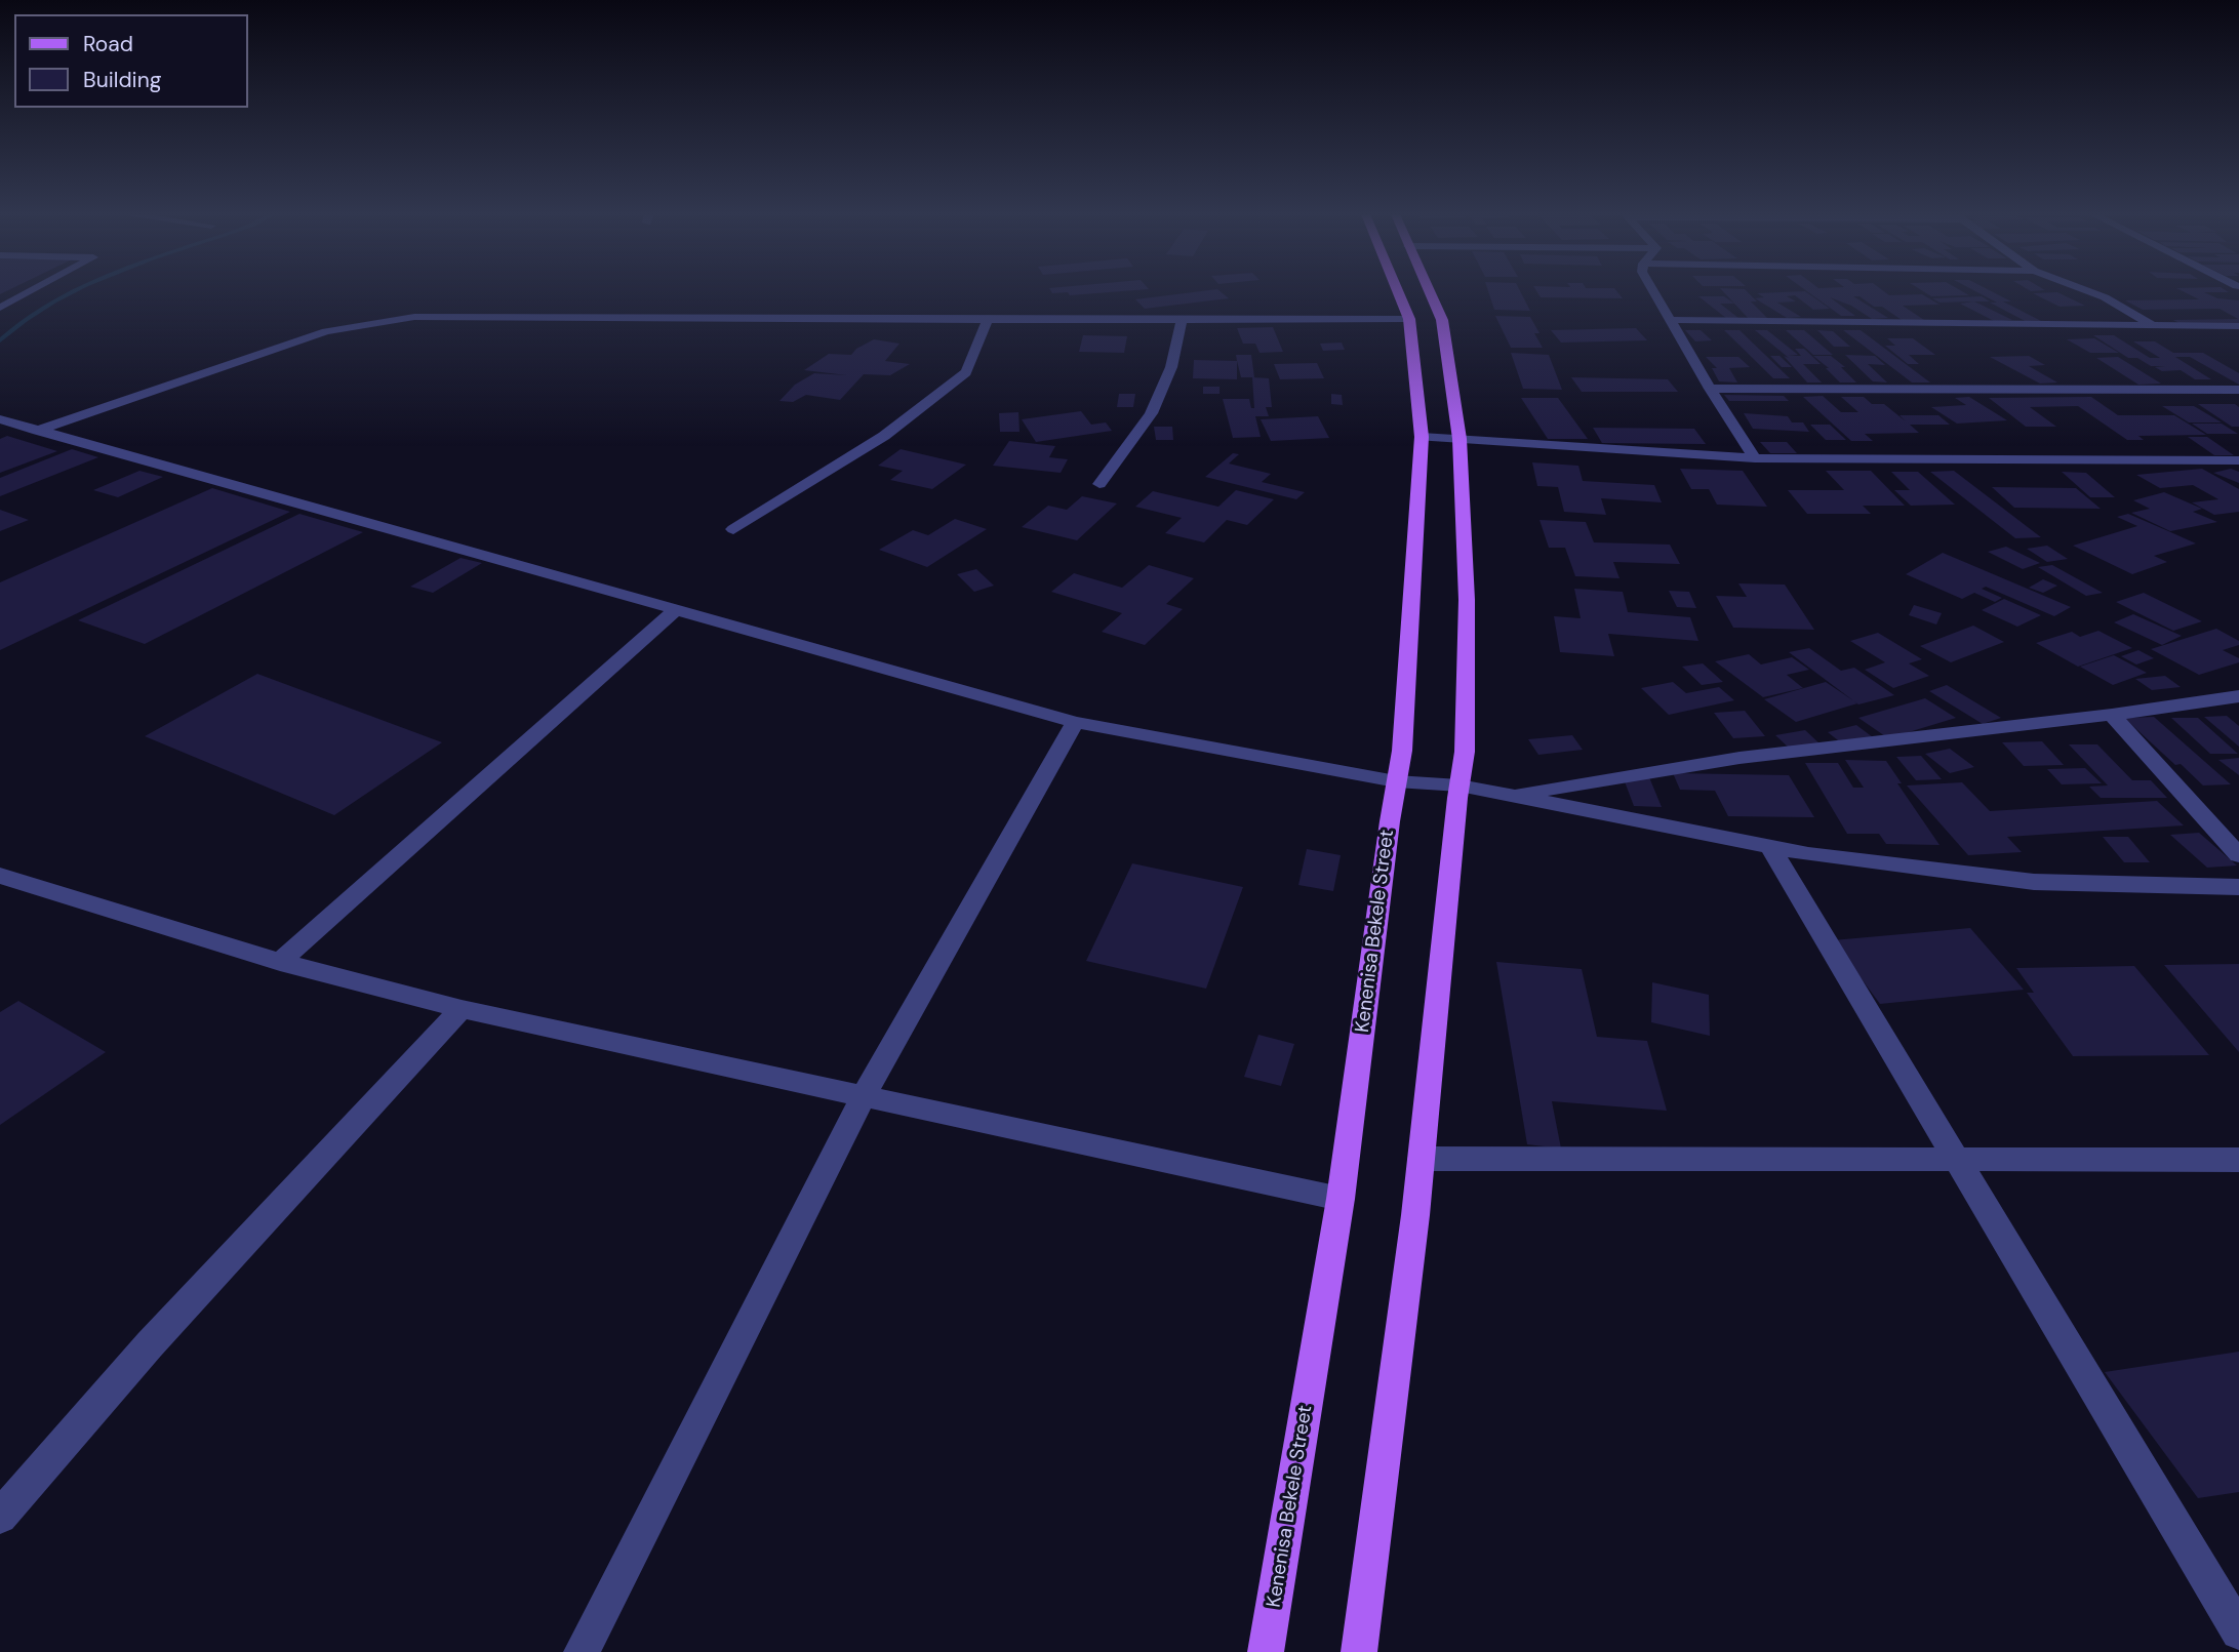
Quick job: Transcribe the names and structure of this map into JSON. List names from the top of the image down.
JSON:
{
  "streets": {
    "main road": ["Kenenisa Bekele Street"]
  },
  "legend": ["Road", "Building"]
}
